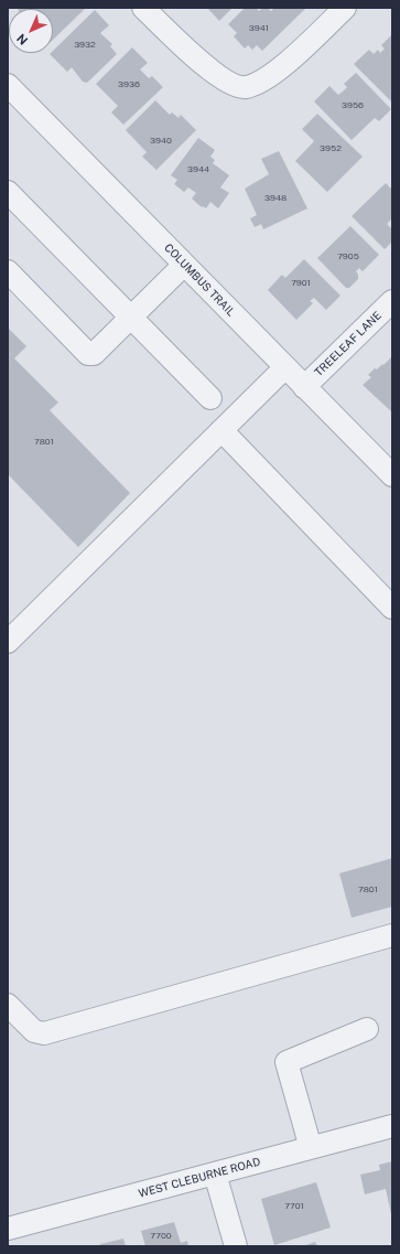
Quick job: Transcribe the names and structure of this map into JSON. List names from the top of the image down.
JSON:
{
  "streets": {
    "street": ["COLUMBUS TRAIL", "TREELEAF LANE", "WEST CLEBURNE ROAD"]
  },
  "crossings": [
    ["COLUMBUS TRAIL", "TREELEAF LANE"]
  ],
  "house_numbers": [
    "3941",
    "3932",
    "3936",
    "3956",
    "3940",
    "3952",
    "3944",
    "3948",
    "7905",
    "7901",
    "7801",
    "7801",
    "7701",
    "7700"
  ],
  "north": "bottom left"
}
